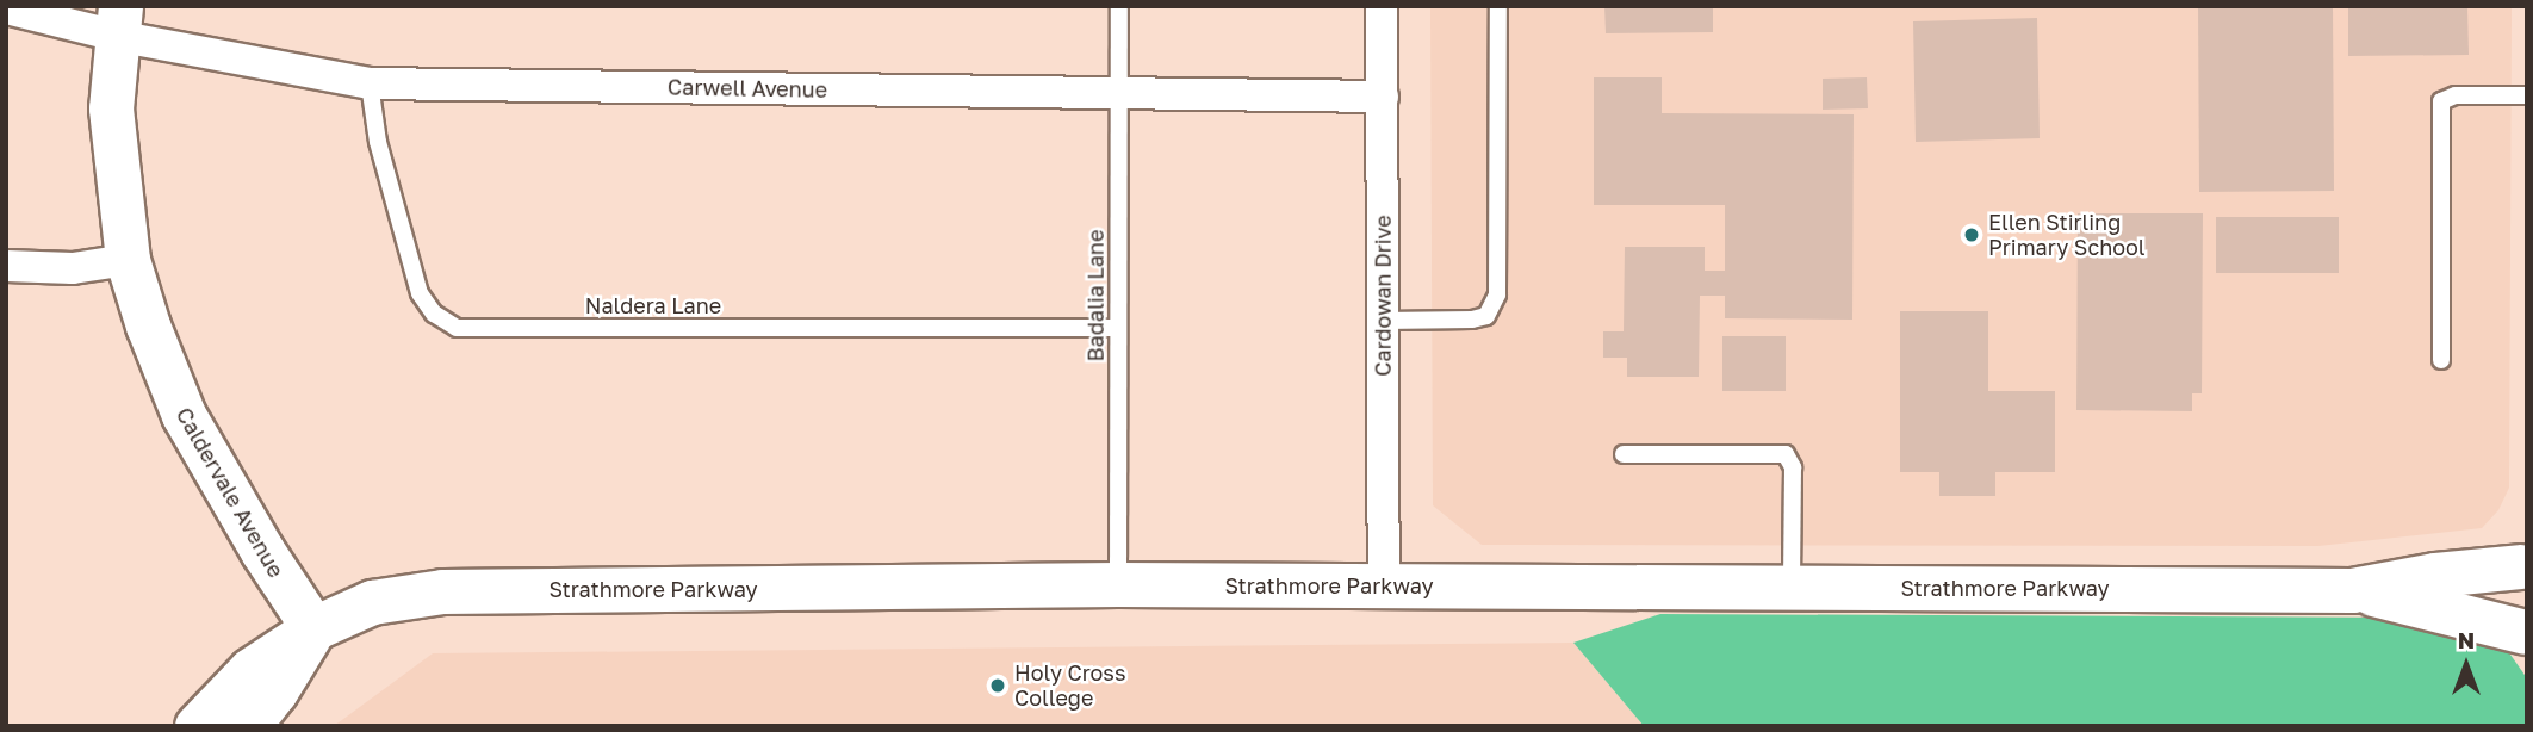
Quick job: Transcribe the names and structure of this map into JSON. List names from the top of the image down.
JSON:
{
  "streets": {
    "street": [
      "Carwell Avenue",
      "Cardowan Drive",
      "Caldervale Avenue",
      "Strathmore Parkway"
    ],
    "lane": ["Badalia Lane", "Naldera Lane"]
  },
  "crossings": [
    ["Carwell Avenue", "Badalia Lane"],
    ["Carwell Avenue", "Cardowan Drive"],
    ["Carwell Avenue", "Naldera Lane"],
    ["Carwell Avenue", "Caldervale Avenue"],
    ["Badalia Lane", "Naldera Lane"],
    ["Badalia Lane", "Strathmore Parkway"],
    ["Cardowan Drive", "Strathmore Parkway"],
    ["Caldervale Avenue", "Strathmore Parkway"]
  ],
  "places": ["Ellen Stirling Primary School", "Holy Cross College"],
  "north": "top"
}
